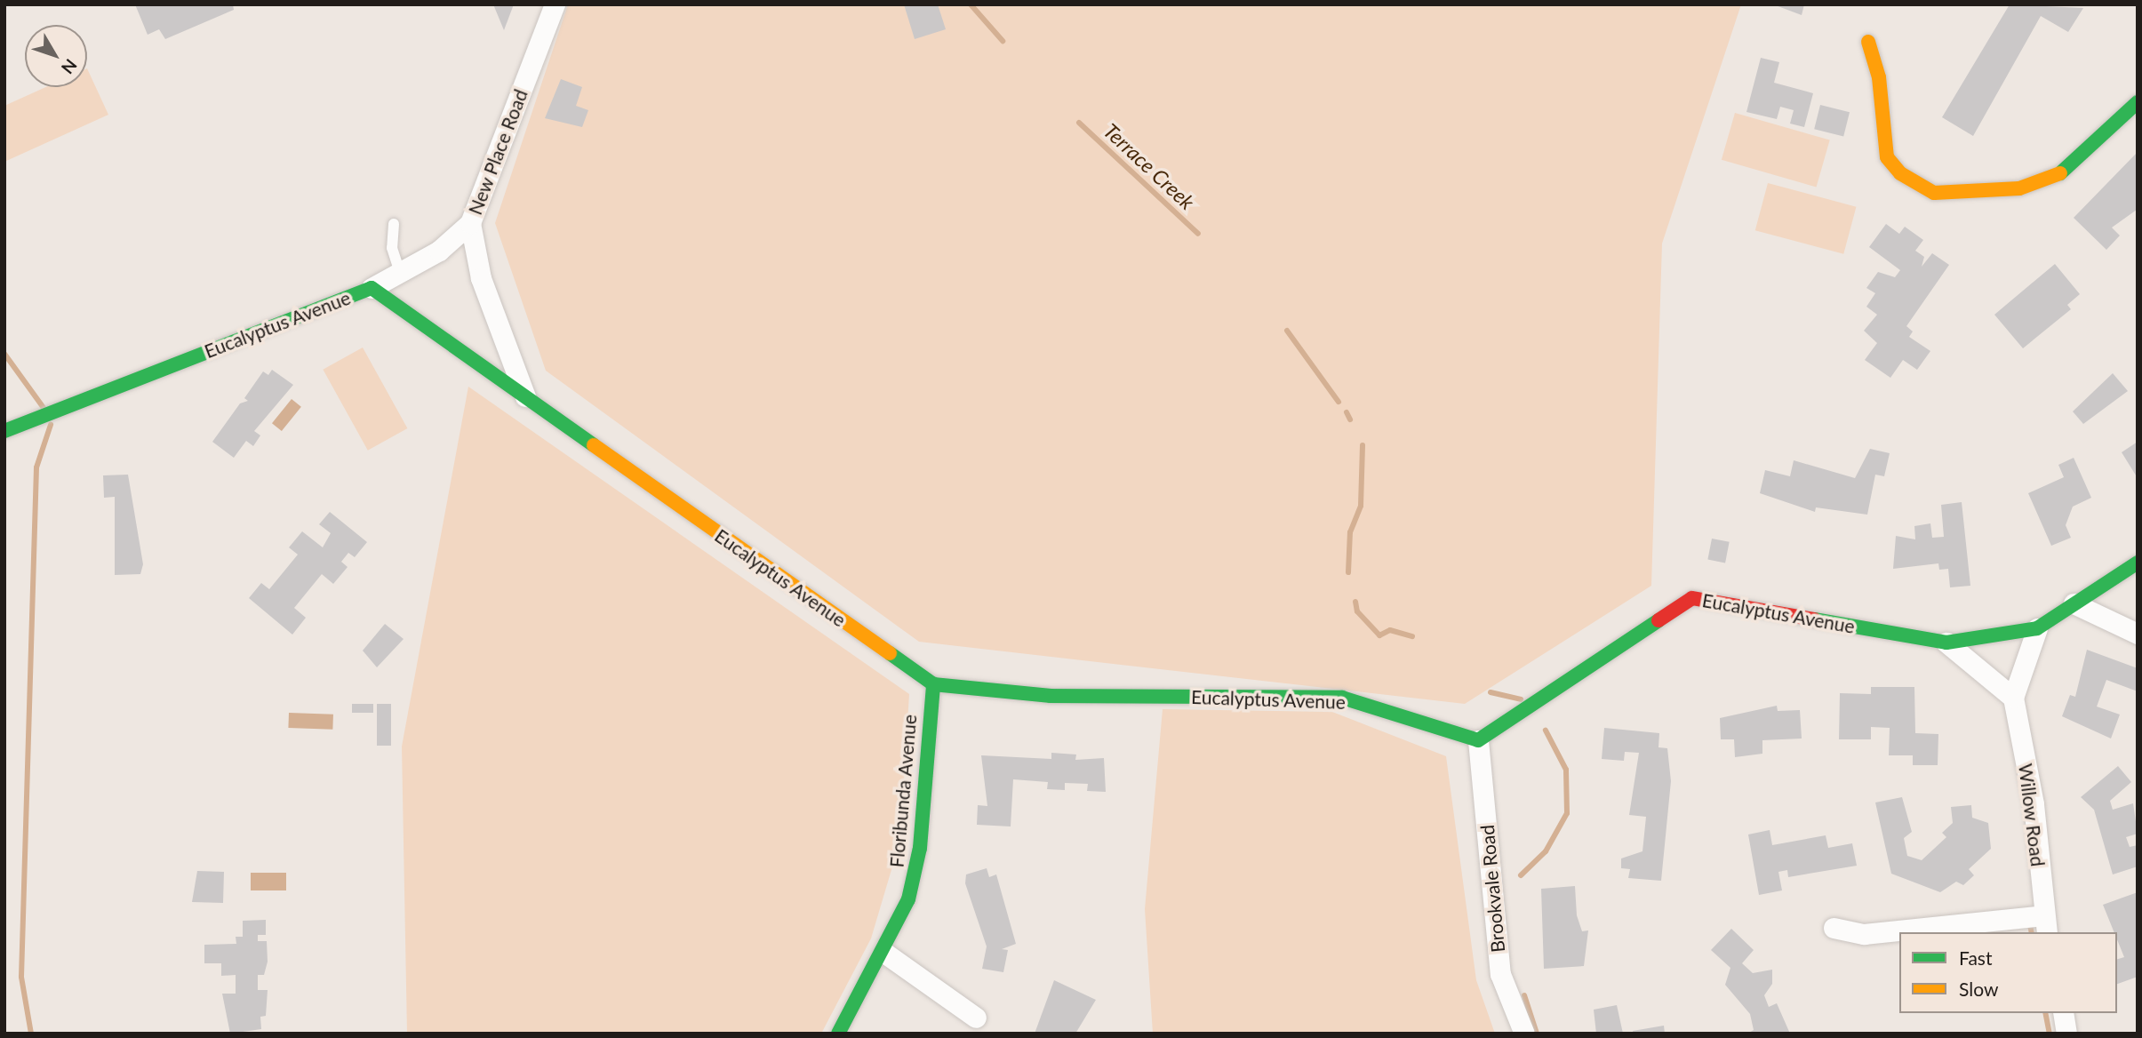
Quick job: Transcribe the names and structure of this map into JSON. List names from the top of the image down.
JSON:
{
  "streets": {
    "street": [
      "New Place Road",
      "Eucalyptus Avenue",
      "Floribunda Avenue",
      "Willow Road",
      "Brookvale Road"
    ]
  },
  "crossings": [
    ["New Place Road", "Eucalyptus Avenue"],
    ["Eucalyptus Avenue", "Floribunda Avenue"],
    ["Eucalyptus Avenue", "Willow Road"],
    ["Eucalyptus Avenue", "Brookvale Road"]
  ],
  "water": ["Terrace Creek"],
  "legend": ["Fast", "Slow"],
  "north": "bottom right"
}
